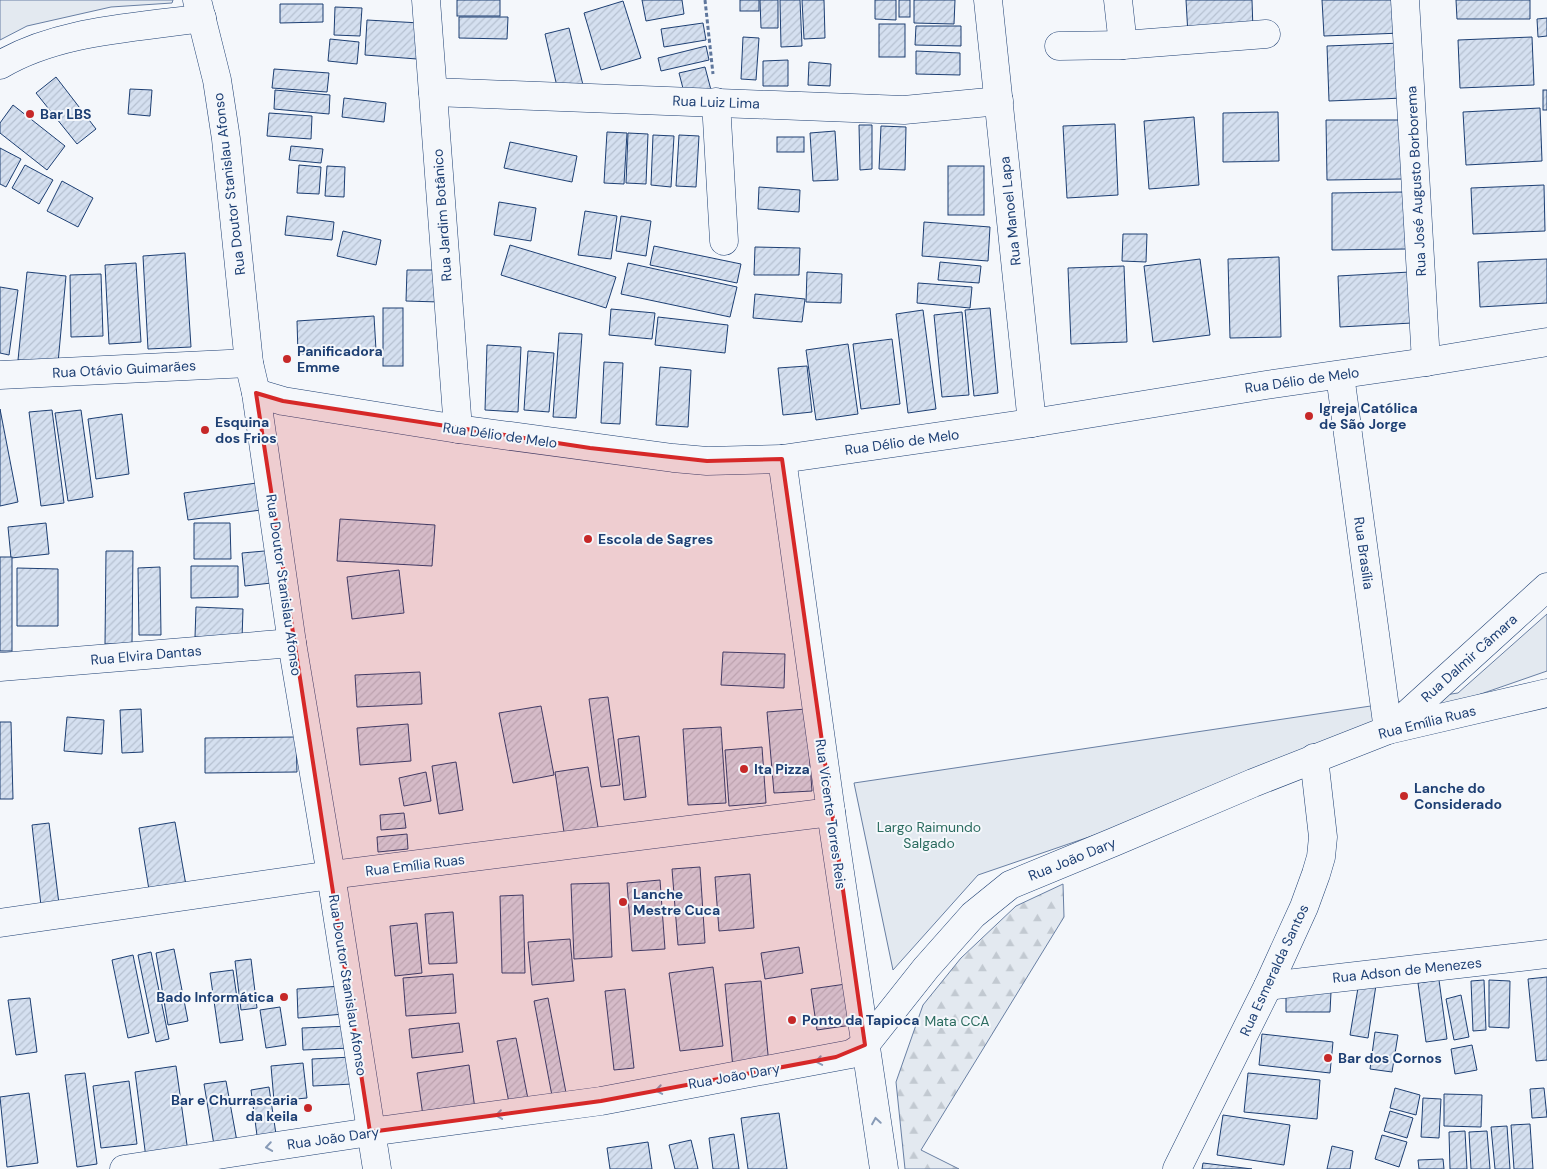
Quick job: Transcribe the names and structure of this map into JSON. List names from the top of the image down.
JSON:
{
  "streets": {
    "street": [
      "Rua Luiz Lima",
      "Rua José Augusto Borborema",
      "Rua Doutor Stanislau Afonso",
      "Rua Manoel Lapa",
      "Rua Jardim Botânico",
      "Rua Otávio Guimarães",
      "Rua Délio de Melo",
      "Rua Brasília",
      "Rua Elvira Dantas",
      "Rua Dalmir Câmara",
      "Rua Emília Ruas",
      "Rua Vicente Torres Reis",
      "Rua João Dary",
      "Rua Esmeralda Santos",
      "Rua Adson de Menezes"
    ]
  },
  "crossings": [
    ["Rua Luiz Lima", "Rua Manoel Lapa"],
    ["Rua Luiz Lima", "Rua Jardim Botânico"],
    ["Rua José Augusto Borborema", "Rua Délio de Melo"],
    ["Rua Doutor Stanislau Afonso", "Rua Otávio Guimarães"],
    ["Rua Doutor Stanislau Afonso", "Rua Délio de Melo"],
    ["Rua Doutor Stanislau Afonso", "Rua Elvira Dantas"],
    ["Rua Doutor Stanislau Afonso", "Rua Emília Ruas"],
    ["Rua Doutor Stanislau Afonso", "Rua João Dary"],
    ["Rua Manoel Lapa", "Rua Délio de Melo"],
    ["Rua Jardim Botânico", "Rua Délio de Melo"],
    ["Rua Délio de Melo", "Rua Brasília"],
    ["Rua Délio de Melo", "Rua Vicente Torres Reis"],
    ["Rua Brasília", "Rua Dalmir Câmara"],
    ["Rua Brasília", "Rua Emília Ruas"],
    ["Rua Dalmir Câmara", "Rua Emília Ruas"],
    ["Rua Emília Ruas", "Rua Vicente Torres Reis"],
    ["Rua Emília Ruas", "Rua João Dary"],
    ["Rua Emília Ruas", "Rua Esmeralda Santos"],
    ["Rua Vicente Torres Reis", "Rua João Dary"],
    ["Rua Esmeralda Santos", "Rua Adson de Menezes"]
  ],
  "one_way": ["Rua João Dary"],
  "parks": ["Largo Raimundo Salgado", "Mata CCA"],
  "places": [
    "Bar LBS",
    "Panificadora Emme",
    "Igreja Católica de São Jorge",
    "Esquina dos Frios",
    "Escola de Sagres",
    "Ita Pizza",
    "Lanche do Considerado",
    "Lanche Mestre Cuca",
    "Bado Informática",
    "Ponto da Tapioca",
    "Bar dos Cornos",
    "Bar e Churrascaria da keila"
  ]
}
